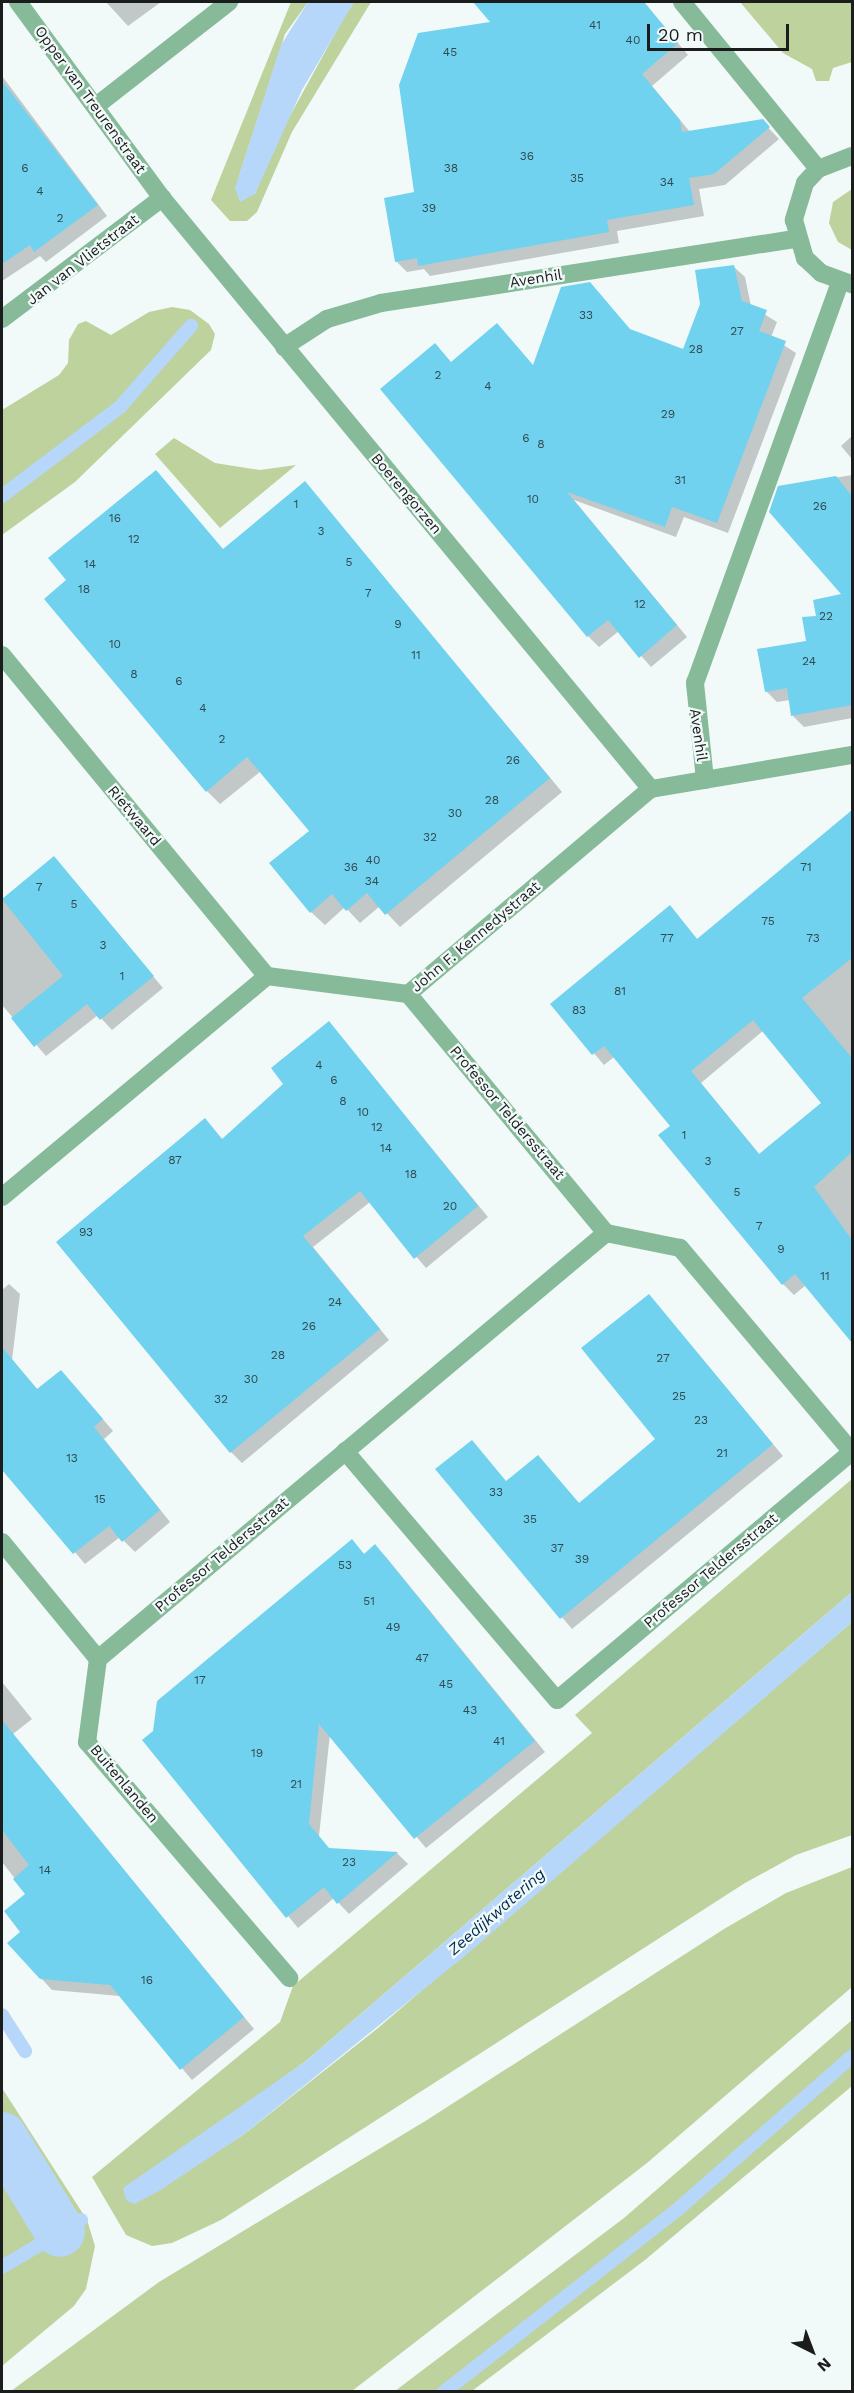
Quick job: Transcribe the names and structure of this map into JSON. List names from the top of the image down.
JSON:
{
  "streets": {
    "street": [
      "Opper van Treurenstraat",
      "Jan van Vlietstraat",
      "Avenhil",
      "Boerengorzen",
      "Rietwaard",
      "John F. Kennedystraat",
      "Professor Teldersstraat",
      "Buitenlanden"
    ]
  },
  "crossings": [
    ["Opper van Treurenstraat", "Jan van Vlietstraat"],
    ["Opper van Treurenstraat", "Boerengorzen"],
    ["Jan van Vlietstraat", "Boerengorzen"],
    ["Avenhil", "Boerengorzen"],
    ["Boerengorzen", "John F. Kennedystraat"],
    ["Rietwaard", "John F. Kennedystraat"],
    ["John F. Kennedystraat", "Professor Teldersstraat"],
    ["Professor Teldersstraat", "Buitenlanden"]
  ],
  "water": ["Zeedijkwatering"],
  "house_numbers": [
    "41",
    "40",
    "45",
    "36",
    "6",
    "38",
    "35",
    "34",
    "4",
    "39",
    "2",
    "33",
    "27",
    "28",
    "2",
    "4",
    "29",
    "6",
    "8",
    "31",
    "10",
    "1",
    "26",
    "16",
    "3",
    "12",
    "5",
    "14",
    "18",
    "7",
    "12",
    "22",
    "9",
    "10",
    "11",
    "24",
    "8",
    "6",
    "4",
    "2",
    "26",
    "28",
    "30",
    "32",
    "40",
    "36",
    "71",
    "34",
    "7",
    "5",
    "75",
    "77",
    "73",
    "3",
    "1",
    "81",
    "83",
    "4",
    "6",
    "8",
    "10",
    "12",
    "1",
    "14",
    "87",
    "3",
    "18",
    "5",
    "20",
    "7",
    "93",
    "9",
    "11",
    "24",
    "26",
    "28",
    "27",
    "30",
    "25",
    "32",
    "23",
    "21",
    "13",
    "33",
    "15",
    "35",
    "37",
    "39",
    "53",
    "51",
    "49",
    "47",
    "17",
    "45",
    "43",
    "41",
    "19",
    "21",
    "23",
    "14",
    "16"
  ],
  "scale_bar": "20 m",
  "north": "bottom right"
}
